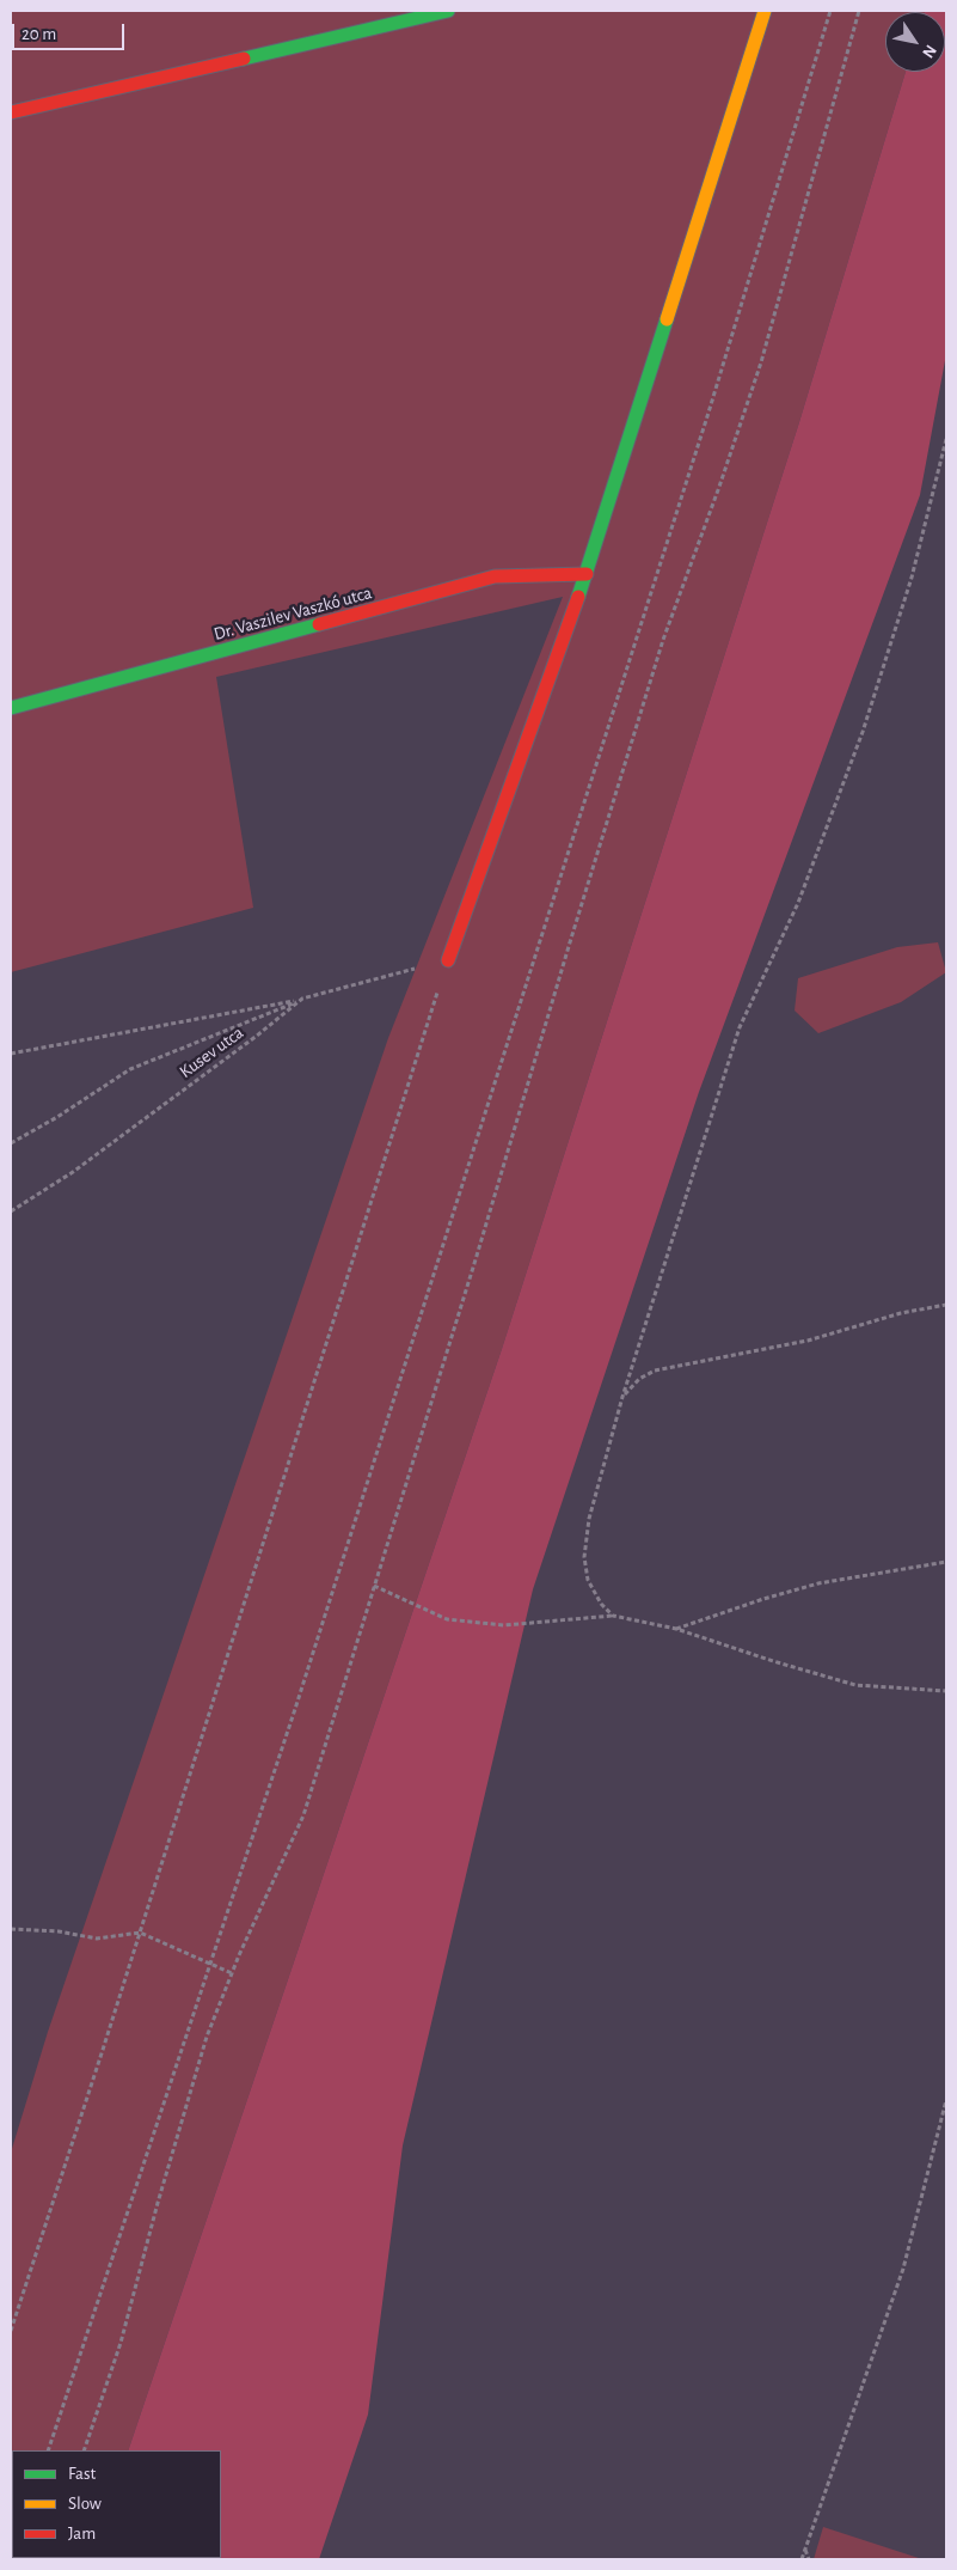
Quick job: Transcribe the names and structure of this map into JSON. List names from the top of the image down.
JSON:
{
  "streets": {
    "street": ["Dr. Vaszilev Vaszkó utca"],
    "path": ["Kusev utca"]
  },
  "legend": ["Fast", "Slow", "Jam"],
  "scale_bar": "20 m",
  "north": "bottom right"
}
